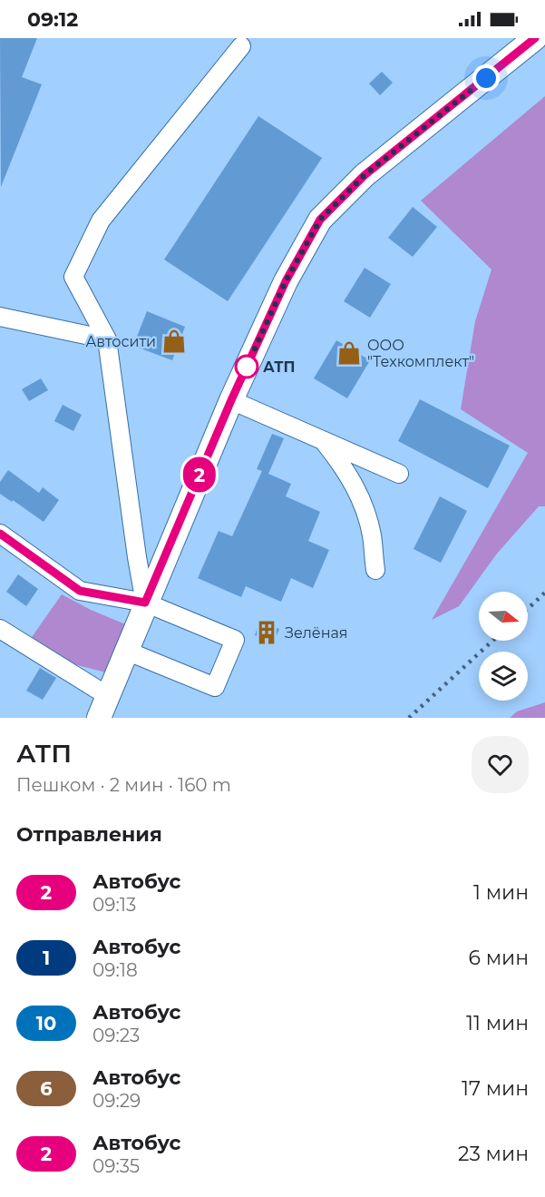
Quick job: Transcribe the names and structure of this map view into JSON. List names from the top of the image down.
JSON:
{
  "places": {
    "shop": ["Автосити", "ООО \"Техкомплект\""],
    "other": ["АТП"],
    "building": ["Зелёная"]
  },
  "lines": ["bus line 2"],
  "north": "right",
  "page": {
    "status": "09:12",
    "on_map": "2",
    "heading": [
      ["АТП", "Пешком · 2 мин · 160 m"],
      "Отправления"
    ],
    "list": [
      {
        "mark": "2",
        "name": "Автобус",
        "note": "09:13",
        "value": "1 мин"
      },
      {
        "mark": "1",
        "name": "Автобус",
        "note": "09:18",
        "value": "6 мин"
      },
      {
        "mark": "10",
        "name": "Автобус",
        "note": "09:23",
        "value": "11 мин"
      },
      {
        "mark": "6",
        "name": "Автобус",
        "note": "09:29",
        "value": "17 мин"
      },
      {
        "mark": "2",
        "name": "Автобус",
        "note": "09:35",
        "value": "23 мин"
      }
    ]
  }
}
